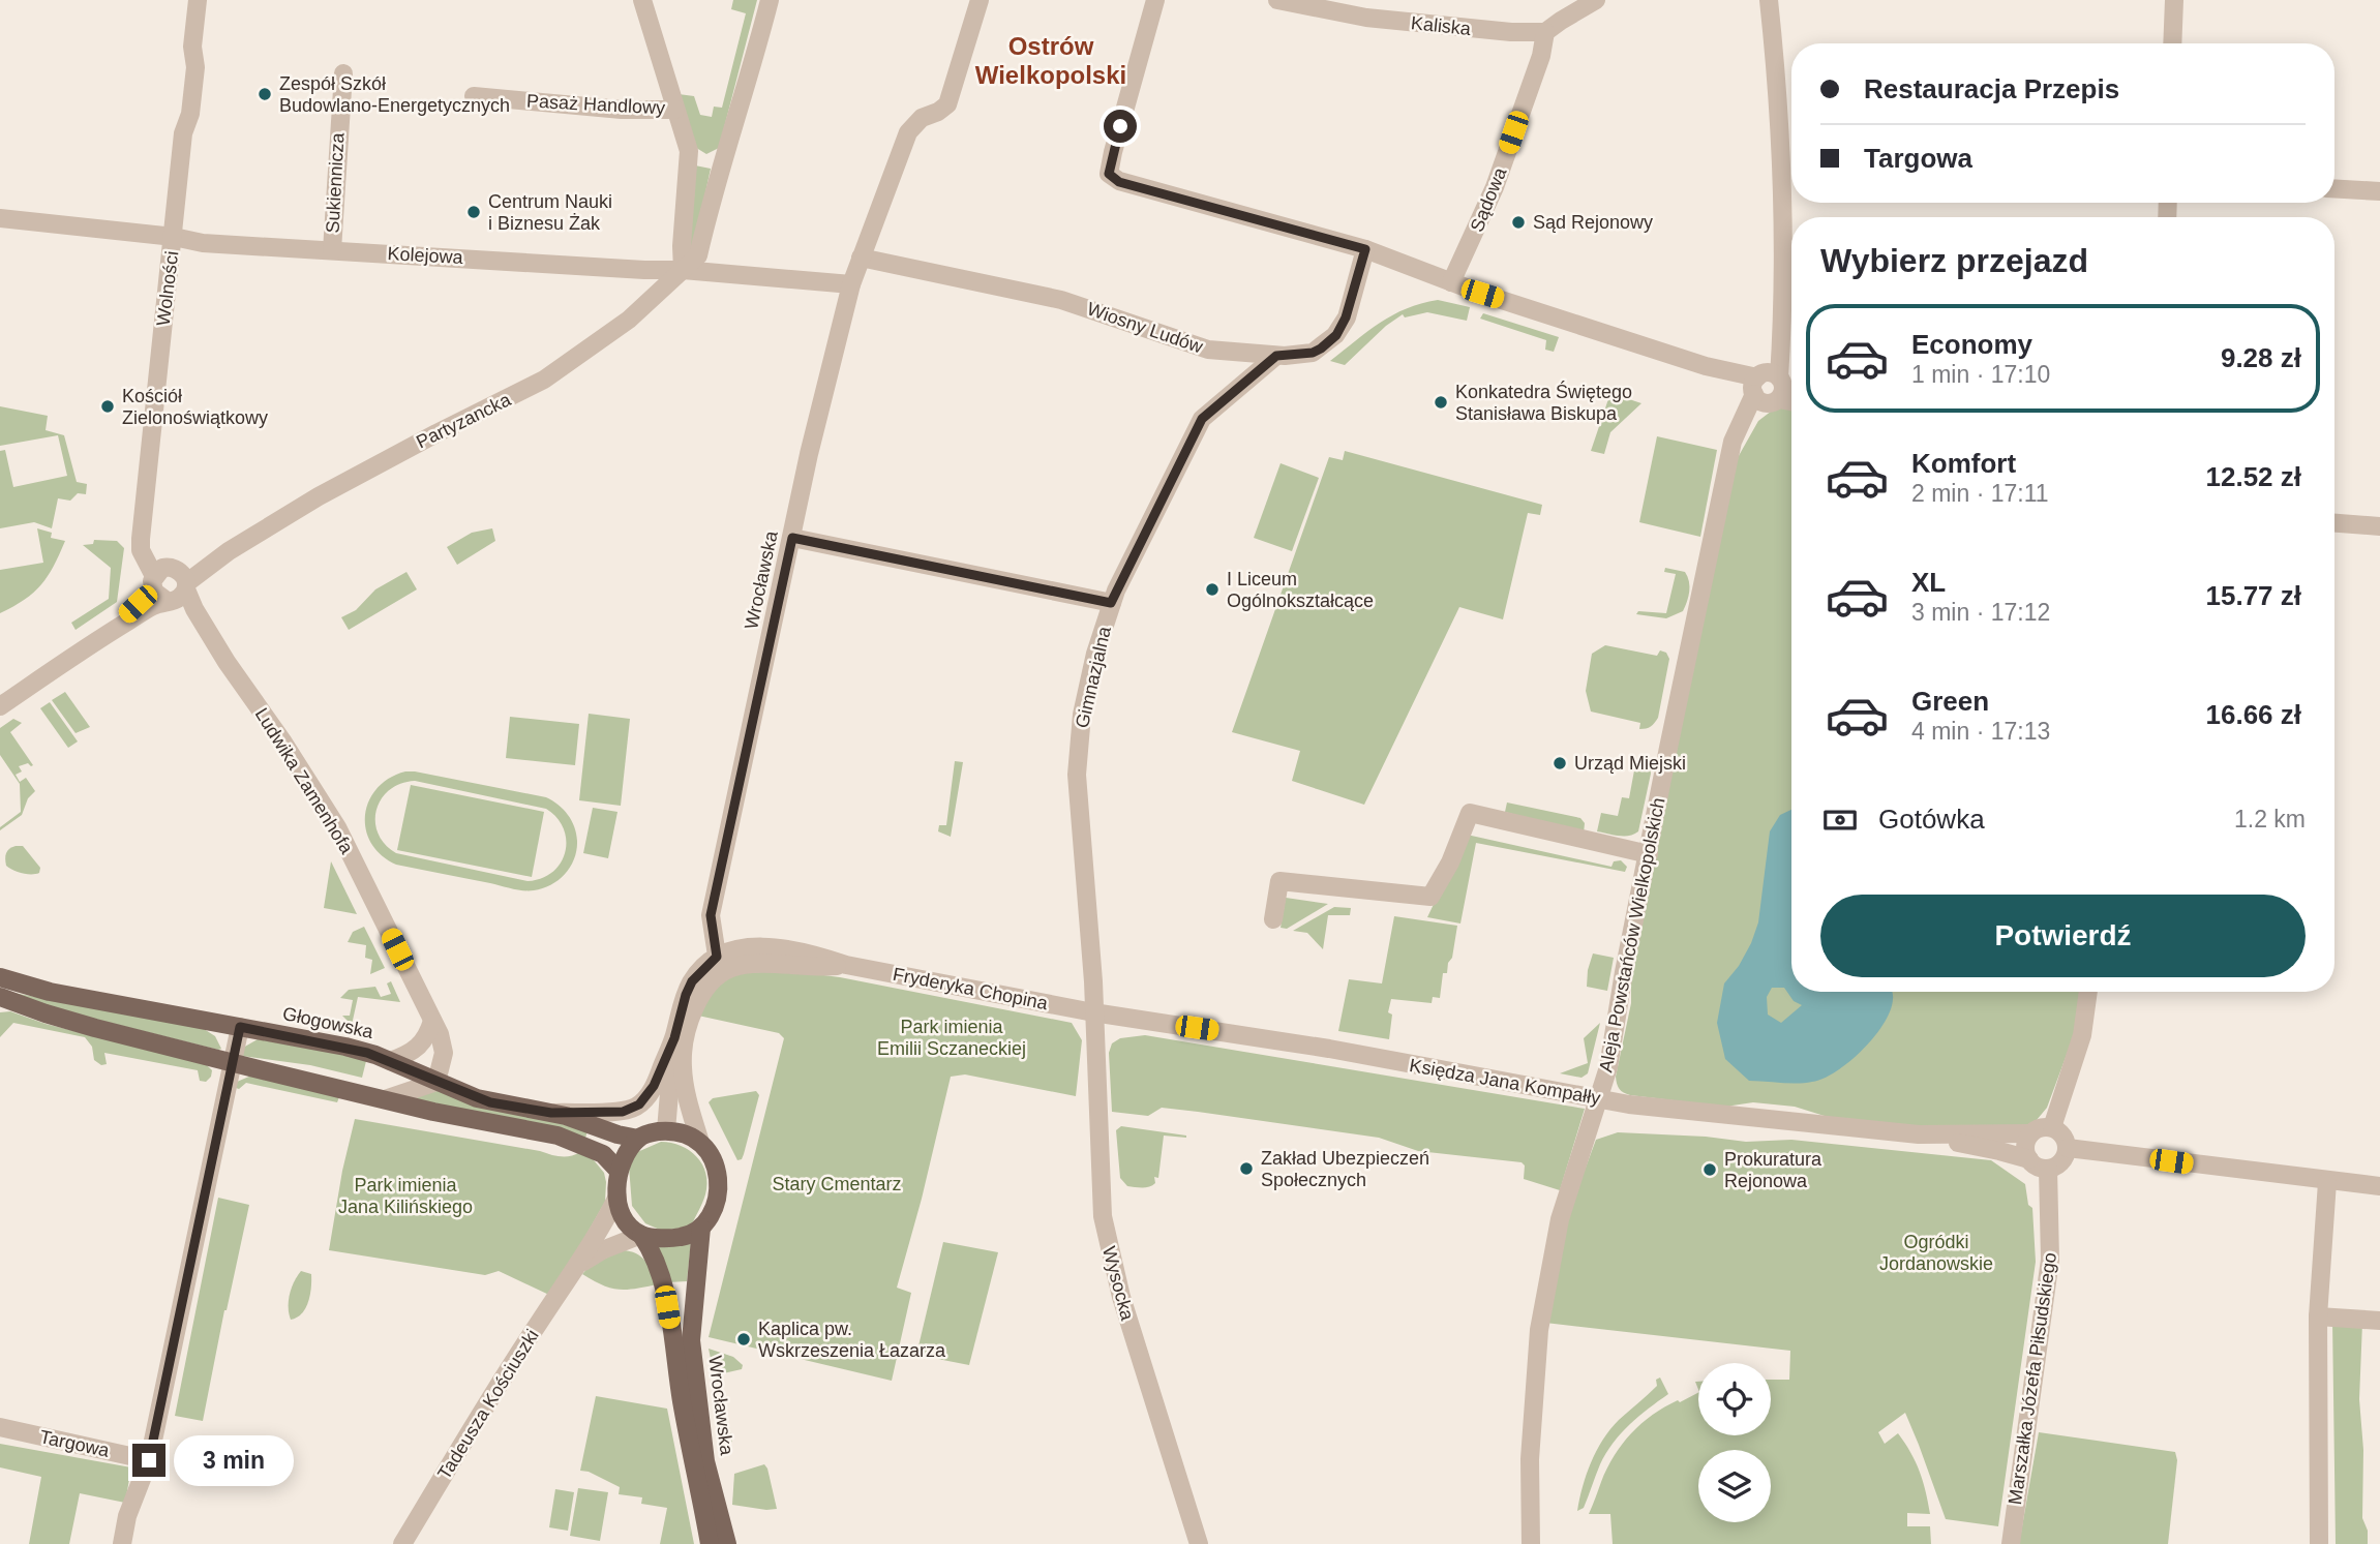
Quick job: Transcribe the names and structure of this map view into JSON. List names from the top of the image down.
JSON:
{
  "streets": {
    "main road": ["Wrocławska", "Głogowska"],
    "street": [
      "Kaliska",
      "Pasaż Handlowy",
      "Sukiennicza",
      "Sądowa",
      "Kolejowa",
      "Wolności",
      "Wiosny Ludów",
      "Partyzancka",
      "Gimnazjalna",
      "Ludwika Zamenhofa",
      "Aleja Powstańców Wielkopolskich",
      "Fryderyka Chopina",
      "Księdza Jana Kompałły",
      "Wysocka",
      "Marszałka Józefa Piłsudskiego",
      "Tadeusza Kościuszki",
      "Targowa"
    ]
  },
  "crossings": [
    ["Kaliska", "Sądowa"],
    ["Sukiennicza", "Kolejowa"],
    ["Kolejowa", "Wolności"],
    ["Kolejowa", "Partyzancka"],
    ["Kolejowa", "Wrocławska"],
    ["Wolności", "Partyzancka"],
    ["Wolności", "Ludwika Zamenhofa"],
    ["Wiosny Ludów", "Wrocławska"],
    ["Wiosny Ludów", "Gimnazjalna"],
    ["Partyzancka", "Ludwika Zamenhofa"],
    ["Wrocławska", "Fryderyka Chopina"],
    ["Wrocławska", "Głogowska"],
    ["Wrocławska", "Tadeusza Kościuszki"],
    ["Gimnazjalna", "Fryderyka Chopina"],
    ["Gimnazjalna", "Księdza Jana Kompałły"],
    ["Gimnazjalna", "Wysocka"],
    ["Ludwika Zamenhofa", "Głogowska"],
    ["Aleja Powstańców Wielkopolskich", "Księdza Jana Kompałły"],
    ["Fryderyka Chopina", "Głogowska"],
    ["Fryderyka Chopina", "Księdza Jana Kompałły"],
    ["Fryderyka Chopina", "Wysocka"],
    ["Fryderyka Chopina", "Tadeusza Kościuszki"],
    ["Głogowska", "Tadeusza Kościuszki"],
    ["Księdza Jana Kompałły", "Wysocka"],
    ["Księdza Jana Kompałły", "Marszałka Józefa Piłsudskiego"]
  ],
  "districts": ["Ostrów Wielkopolski"],
  "parks": [
    "Park imienia Emilii Sczaneckiej",
    "Stary Cmentarz",
    "Park imienia Jana Kilińskiego",
    "Ogródki Jordanowskie"
  ],
  "places": [
    "Zespół Szkół Budowlano-Energetycznych",
    "Centrum Nauki i Biznesu Żak",
    "Sąd Rejonowy",
    "Konkatedra Świętego Stanisława Biskupa",
    "Kościół Zielonoświątkowy",
    "I Liceum Ogólnokształcące",
    "Urząd Miejski",
    "Zakład Ubezpieczeń Społecznych",
    "Prokuratura Rejonowa",
    "Kaplica pw. Wskrzeszenia Łazarza"
  ],
  "page": {
    "banner": ["Restauracja Przepis", "Targowa"],
    "heading": "Wybierz przejazd",
    "list": [
      {
        "name": "Economy",
        "note": "1 min · 17:10",
        "value": "9.28 zł"
      },
      {
        "name": "Komfort",
        "note": "2 min · 17:11",
        "value": "12.52 zł"
      },
      {
        "name": "XL",
        "note": "3 min · 17:12",
        "value": "15.77 zł"
      },
      {
        "name": "Green",
        "note": "4 min · 17:13",
        "value": "16.66 zł"
      }
    ],
    "pay": ["Gotówka", "1.2 km"],
    "buttons": "Potwierdź",
    "bubble": "3 min"
  }
}
